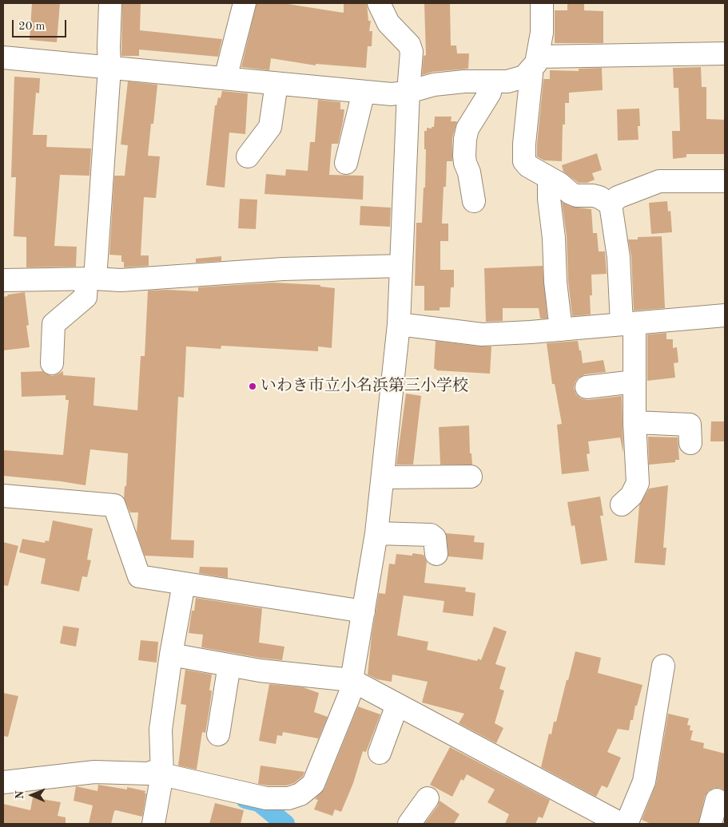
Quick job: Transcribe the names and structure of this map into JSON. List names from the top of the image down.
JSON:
{
  "places": ["いわき市立小名浜第三小学校"],
  "scale_bar": "20 m",
  "north": "left"
}
